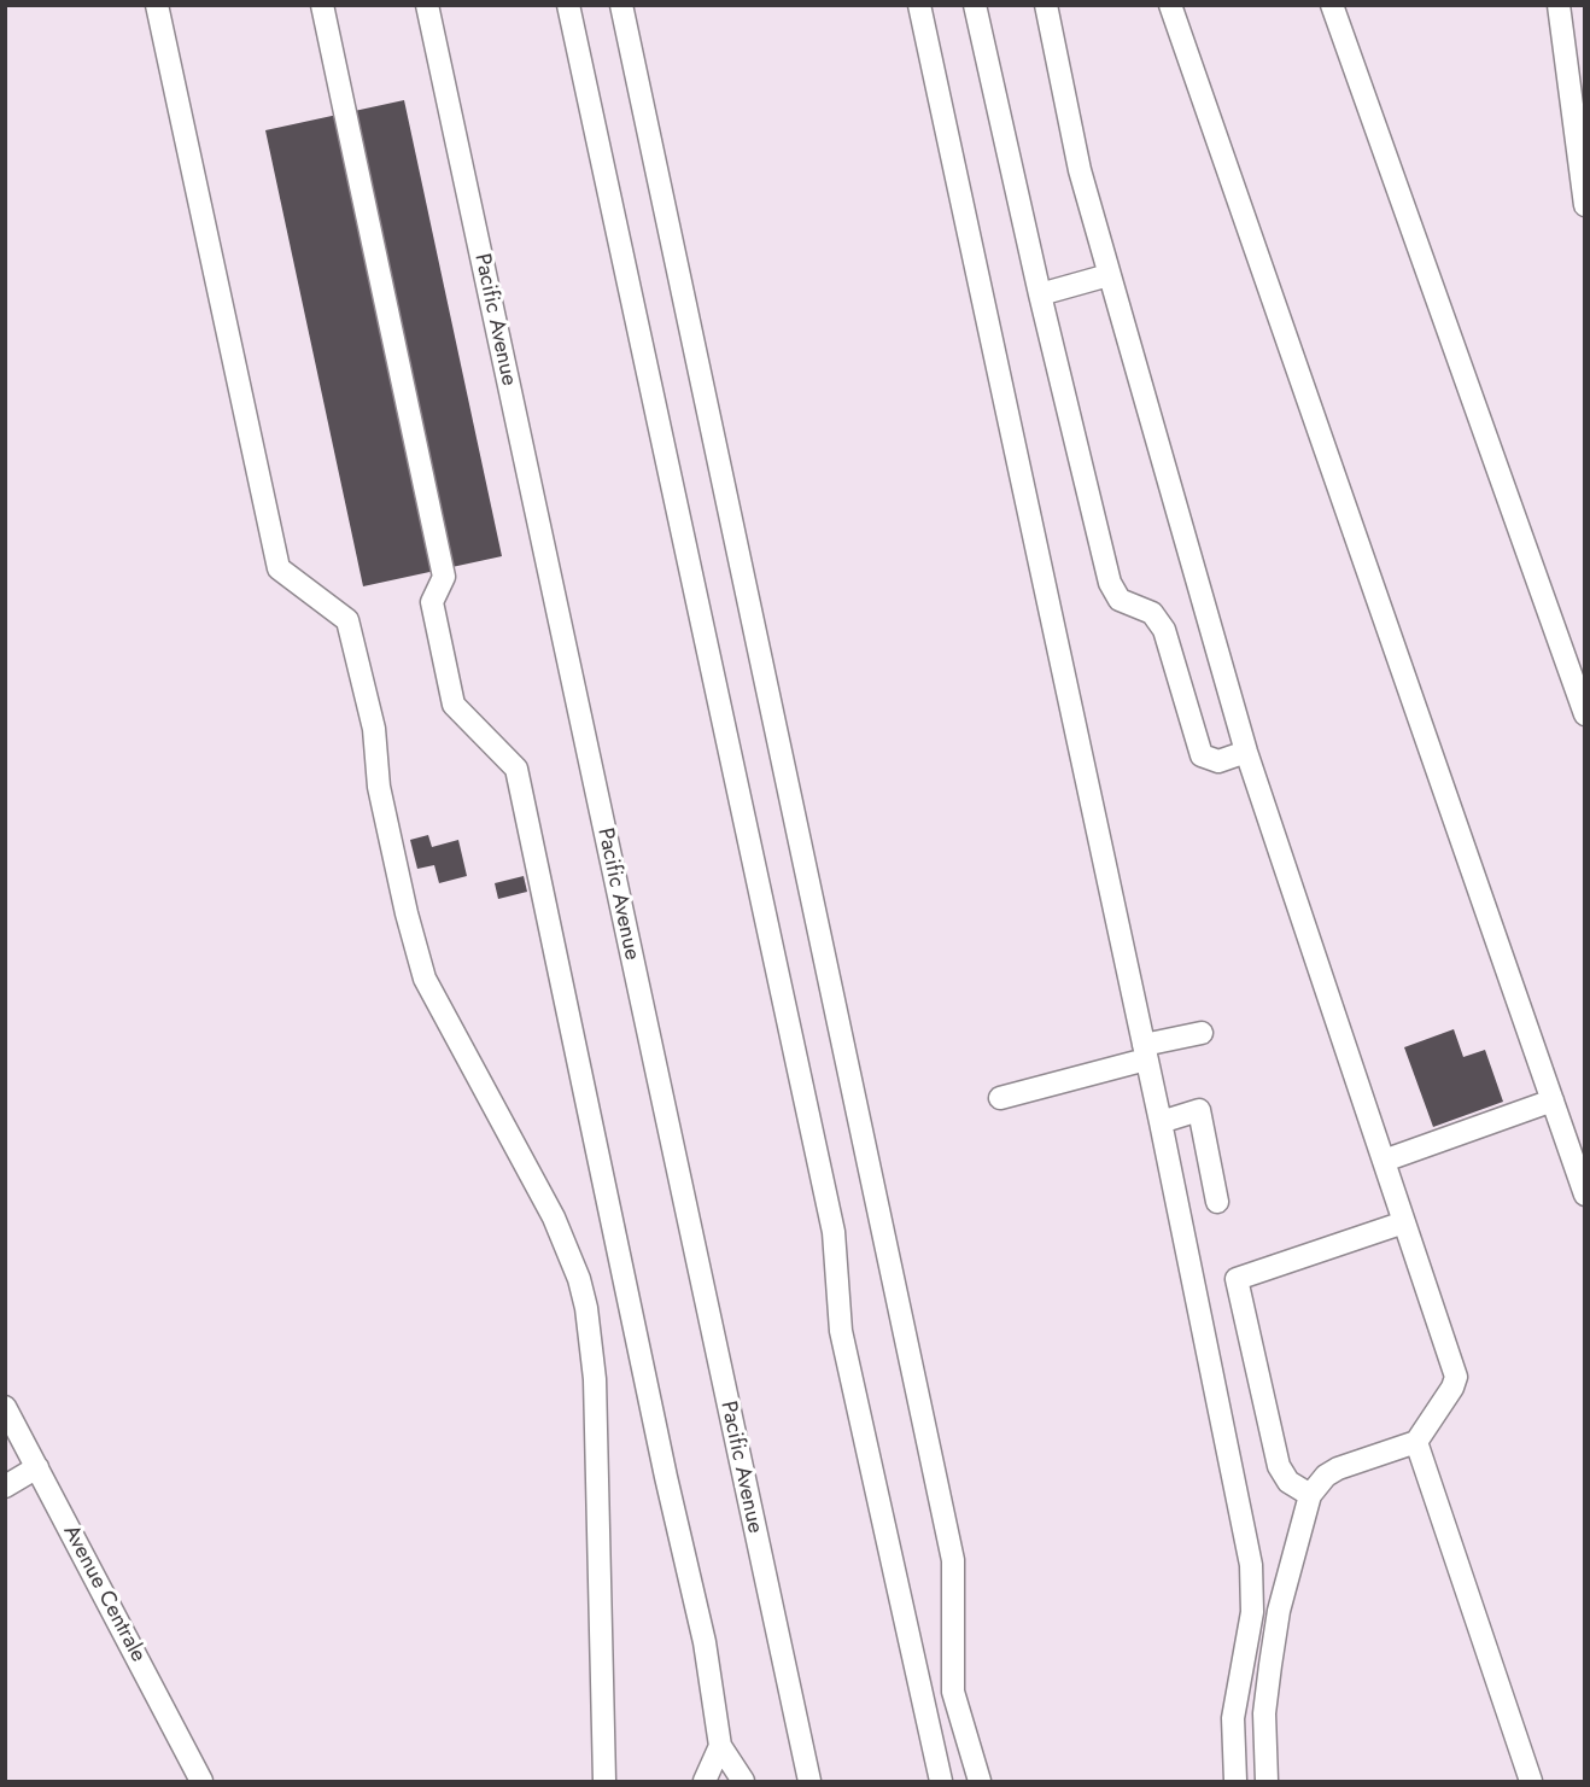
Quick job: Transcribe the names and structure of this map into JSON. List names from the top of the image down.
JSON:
{
  "streets": {
    "street": ["Pacific Avenue", "Avenue Centrale"]
  }
}
